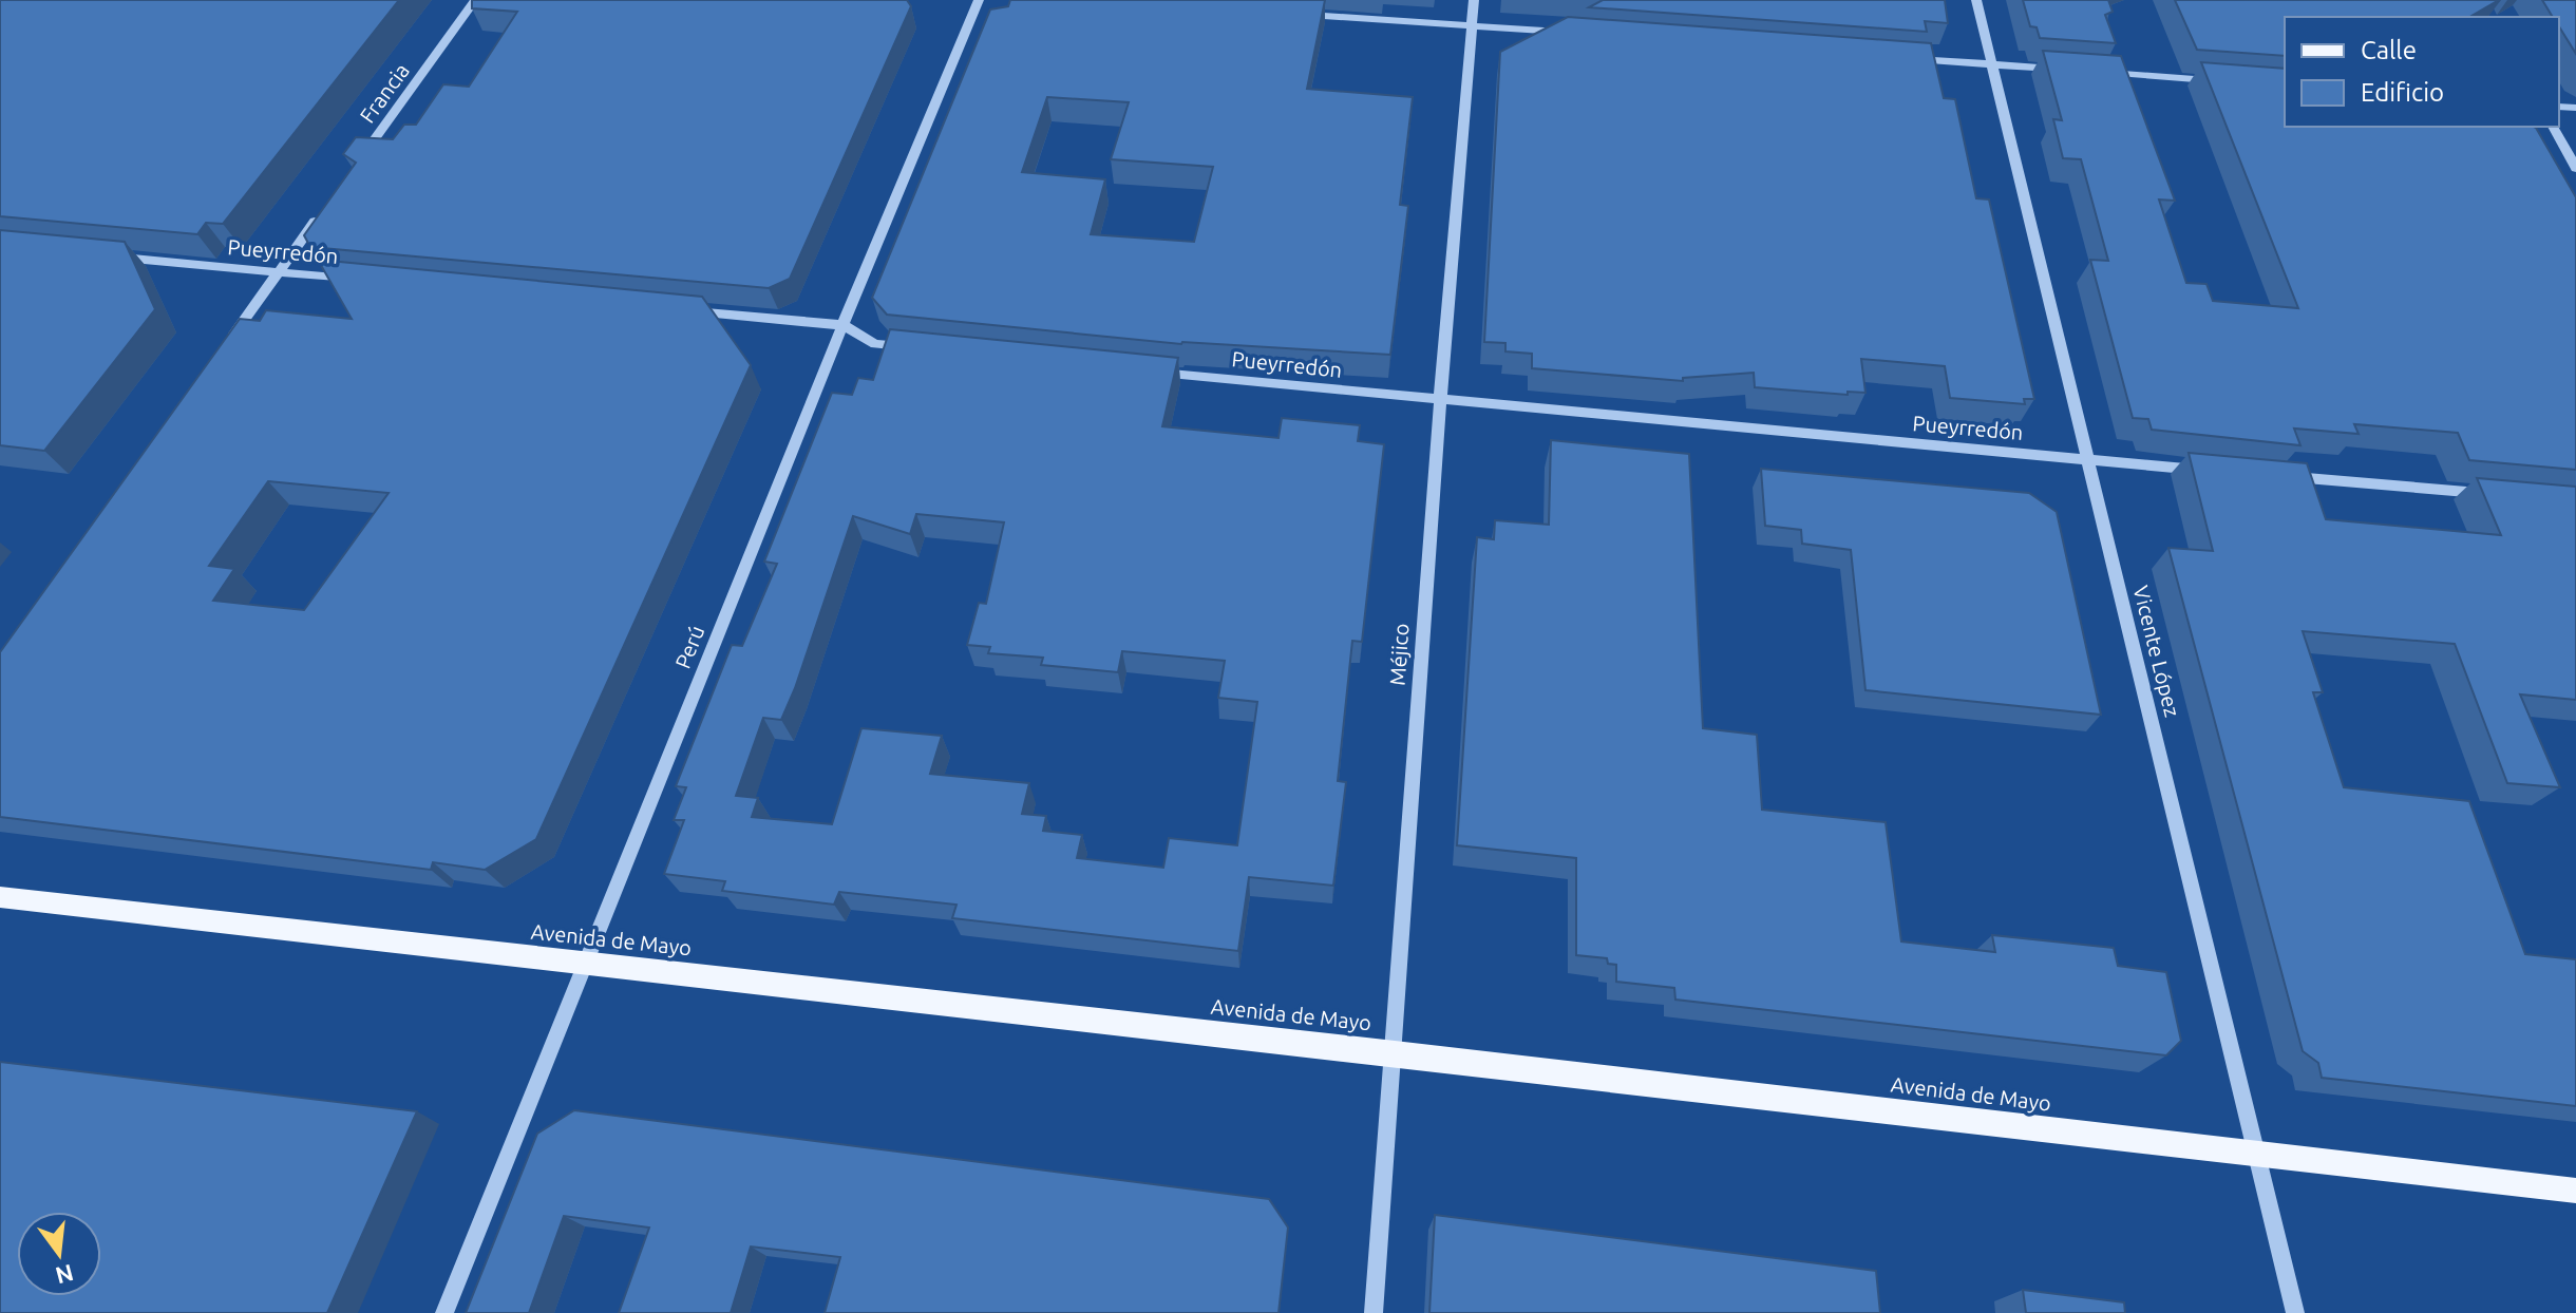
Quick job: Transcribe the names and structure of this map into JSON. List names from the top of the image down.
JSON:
{
  "streets": {
    "main road": ["Avenida de Mayo"],
    "street": [
      "Francia",
      "Pueyrredón",
      "Perú",
      "Vicente López",
      "Méjico"
    ]
  },
  "crossings": [
    ["Pueyrredón", "Vicente López"],
    ["Pueyrredón", "Méjico"],
    ["Perú", "Avenida de Mayo"],
    ["Vicente López", "Avenida de Mayo"],
    ["Méjico", "Avenida de Mayo"]
  ],
  "legend": ["Calle", "Edificio"],
  "north": "bottom"
}
